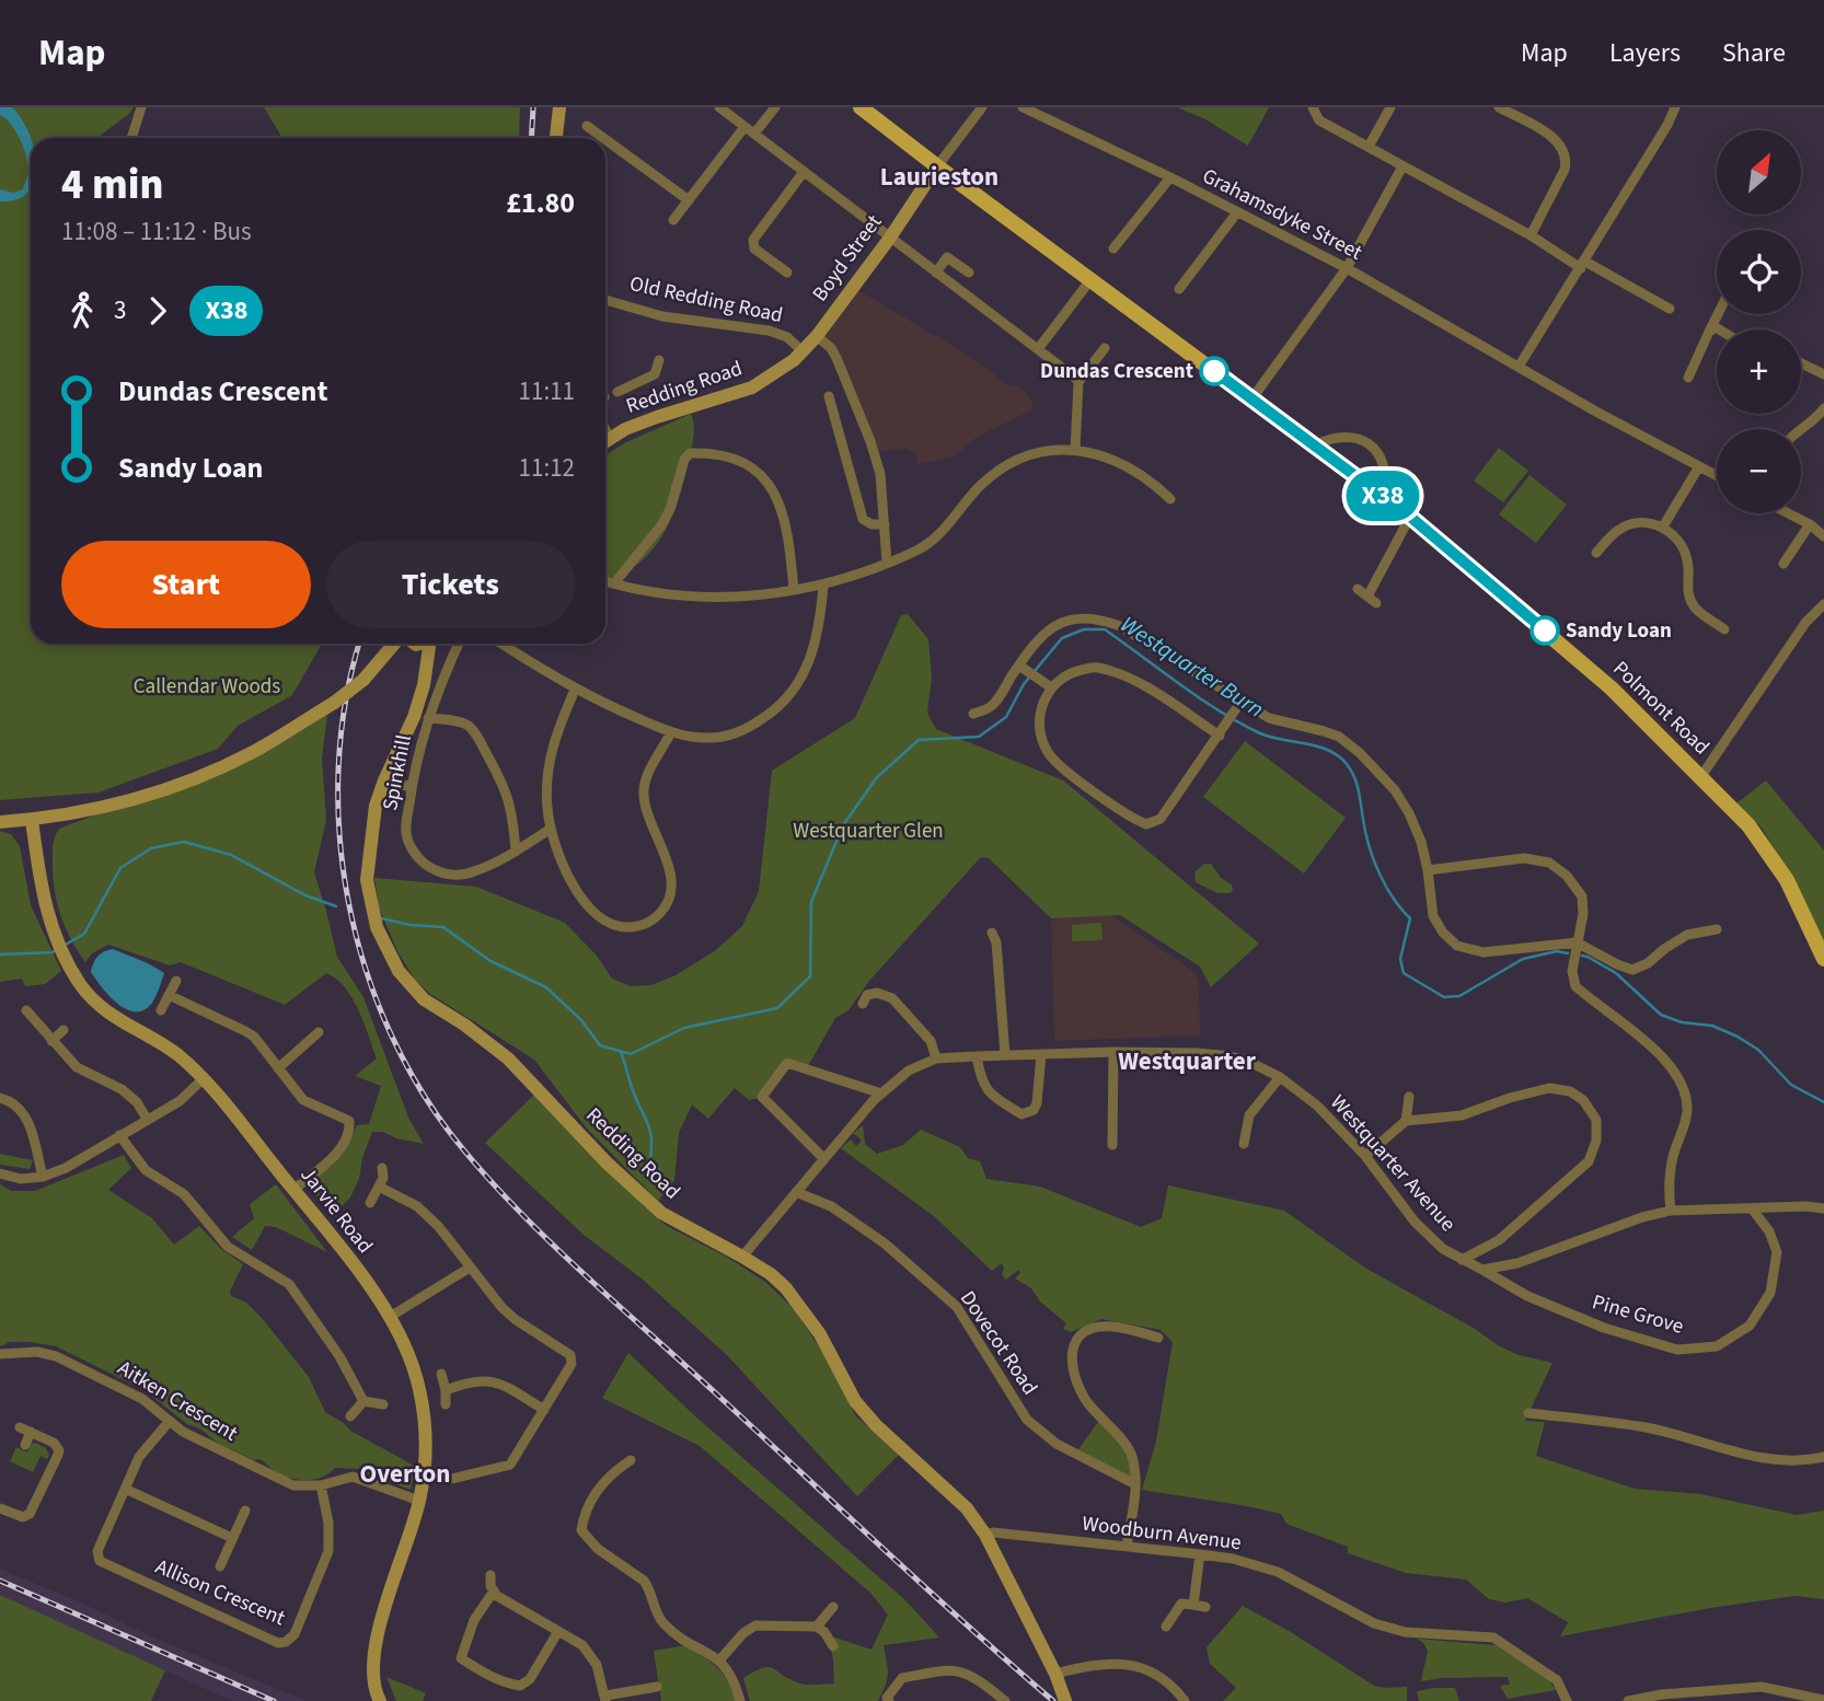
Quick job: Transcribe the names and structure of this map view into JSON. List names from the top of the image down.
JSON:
{
  "streets": {
    "main road": ["Polmont Road"],
    "street": [
      "Grahamsdyke Street",
      "Boyd Street",
      "Old Redding Road",
      "Redding Road",
      "Spinkhill",
      "Westquarter Avenue",
      "Jarvie Road",
      "Pine Grove",
      "Dovecot Road",
      "Aitken Crescent",
      "Woodburn Avenue",
      "Allison Crescent"
    ]
  },
  "crossings": [
    ["Boyd Street", "Redding Road"],
    ["Boyd Street", "Polmont Road"],
    ["Old Redding Road", "Redding Road"],
    ["Redding Road", "Westquarter Avenue"],
    ["Redding Road", "Woodburn Avenue"],
    ["Westquarter Avenue", "Pine Grove"],
    ["Westquarter Avenue", "Dovecot Road"],
    ["Jarvie Road", "Aitken Crescent"],
    ["Aitken Crescent", "Allison Crescent"]
  ],
  "districts": ["Laurieston", "Westquarter", "Overton"],
  "water": ["Westquarter Burn"],
  "parks": ["Callendar Woods", "Westquarter Glen"],
  "places": ["Dundas Crescent", "Sandy Loan"],
  "lines": ["bus line X38"],
  "north": "top right",
  "page": {
    "header": "Map",
    "nav": ["Map", "Layers", "Share"],
    "on_map": "X38",
    "map_buttons": ["+", "−"],
    "heading": ["4 min", "11:08 – 11:12 · Bus", "£1.80"],
    "legs": ["3", "X38"],
    "list": [
      {
        "name": "Dundas Crescent",
        "value": "11:11"
      },
      {
        "name": "Sandy Loan",
        "value": "11:12"
      }
    ],
    "buttons": ["Start", "Tickets"]
  }
}
